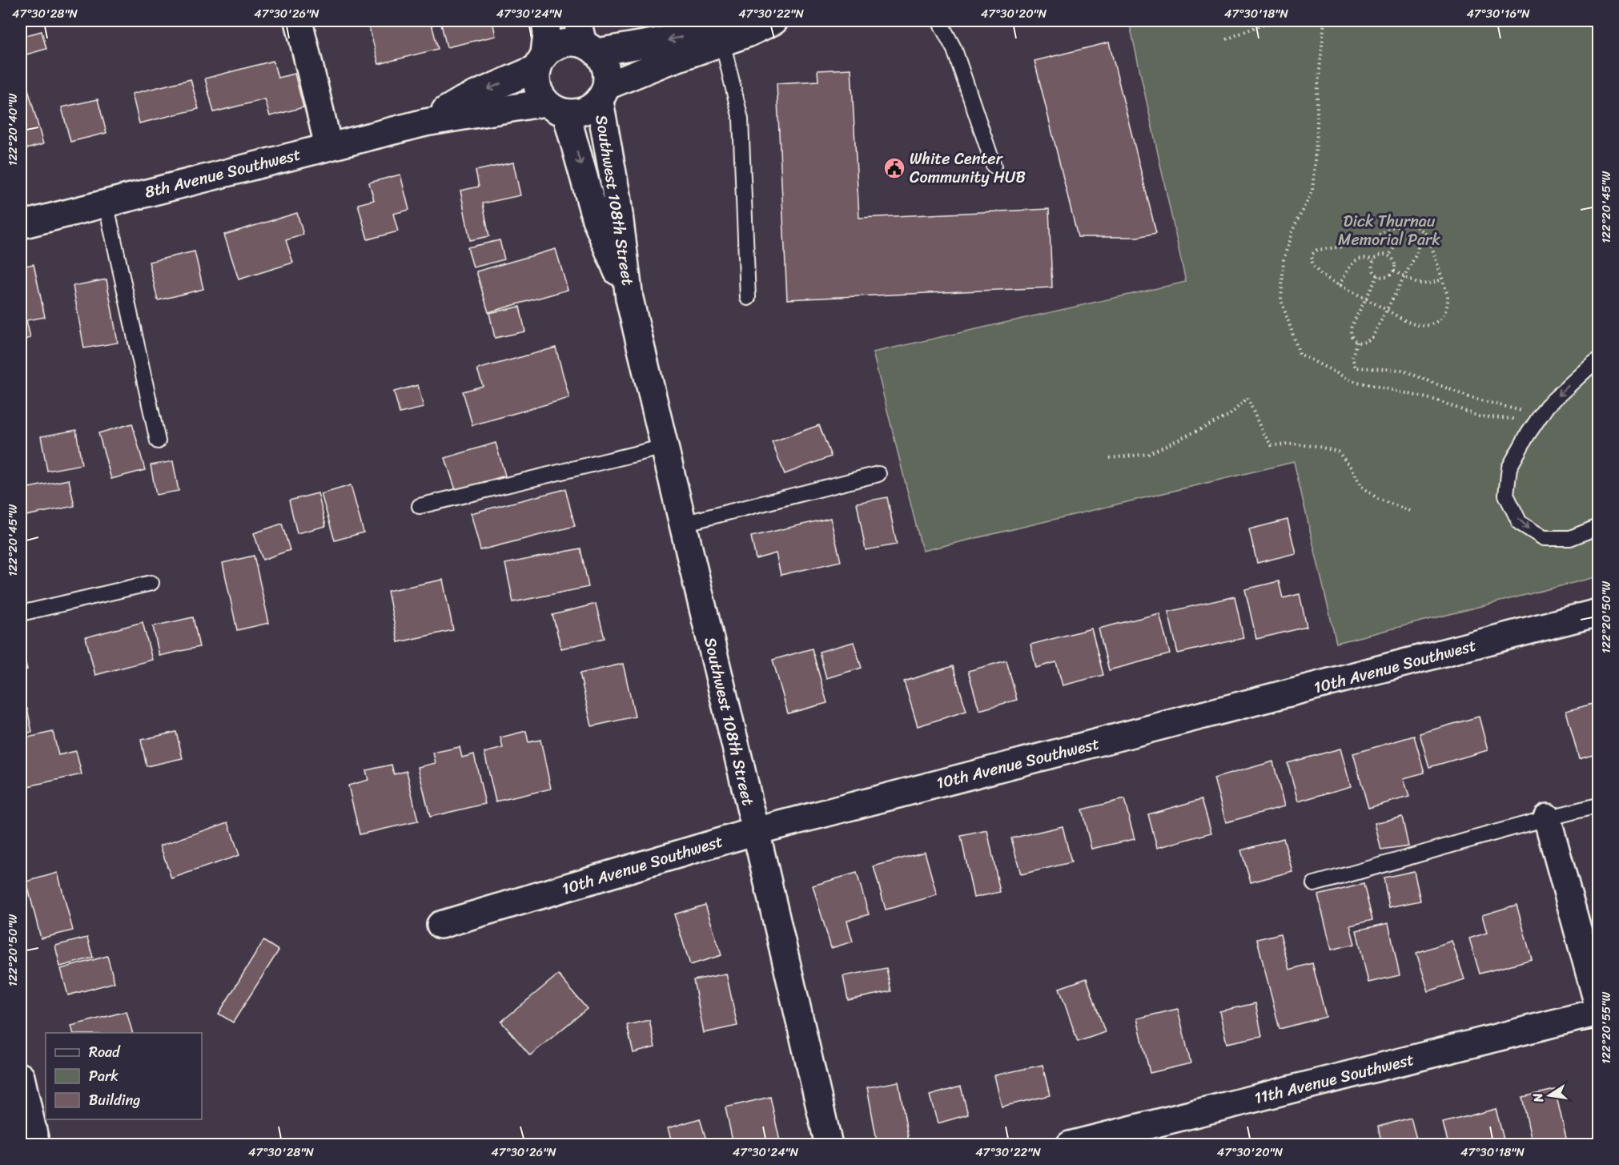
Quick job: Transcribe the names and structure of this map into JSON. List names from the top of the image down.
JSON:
{
  "streets": {
    "street": [
      "8th Avenue Southwest",
      "Southwest 108th Street",
      "10th Avenue Southwest",
      "11th Avenue Southwest"
    ]
  },
  "crossings": [
    ["8th Avenue Southwest", "Southwest 108th Street"],
    ["Southwest 108th Street", "10th Avenue Southwest"]
  ],
  "parks": ["Dick Thurnau Memorial Park"],
  "places": {
    "public building": ["White Center Community HUB"]
  },
  "legend": ["Road", "Park", "Building"],
  "north": "left",
  "coordinates": [
    "47°30'28\"N",
    "47°30'26\"N",
    "47°30'24\"N",
    "47°30'22\"N",
    "47°30'20\"N",
    "47°30'18\"N",
    "47°30'16\"N",
    "122°20'40\"W",
    "122°20'45\"W",
    "122°20'50\"W",
    "122°20'55\"W"
  ]
}
